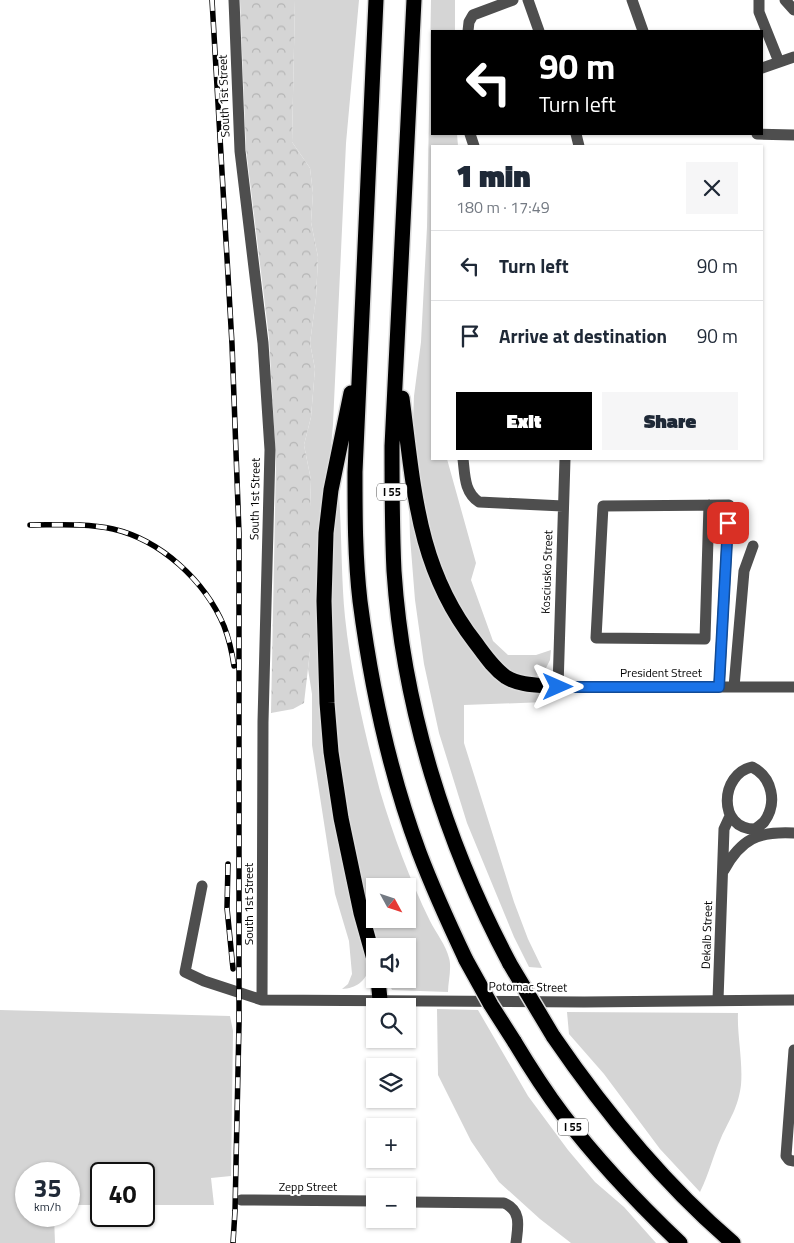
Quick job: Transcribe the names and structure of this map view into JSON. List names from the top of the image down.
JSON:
{
  "streets": {
    "highway": ["I 55"],
    "street": [
      "South 1st Street",
      "Kosciusko Street",
      "President Street",
      "Dekalb Street",
      "Potomac Street",
      "Zepp Street"
    ]
  },
  "crossings": [
    ["South 1st Street", "Potomac Street"],
    ["Kosciusko Street", "President Street"],
    ["Dekalb Street", "Potomac Street"]
  ],
  "north": "bottom right",
  "page": {
    "turn": ["90 m", "Turn left"],
    "heading": ["1 min", "180 m · 17:49"],
    "list": [
      {
        "name": "Turn left",
        "value": "90 m"
      },
      {
        "name": "Arrive at destination",
        "value": "90 m"
      }
    ],
    "buttons": ["Exit", "Share"],
    "map_buttons": ["+", "−"],
    "speed": "35 km/h",
    "limit": "40"
  }
}
